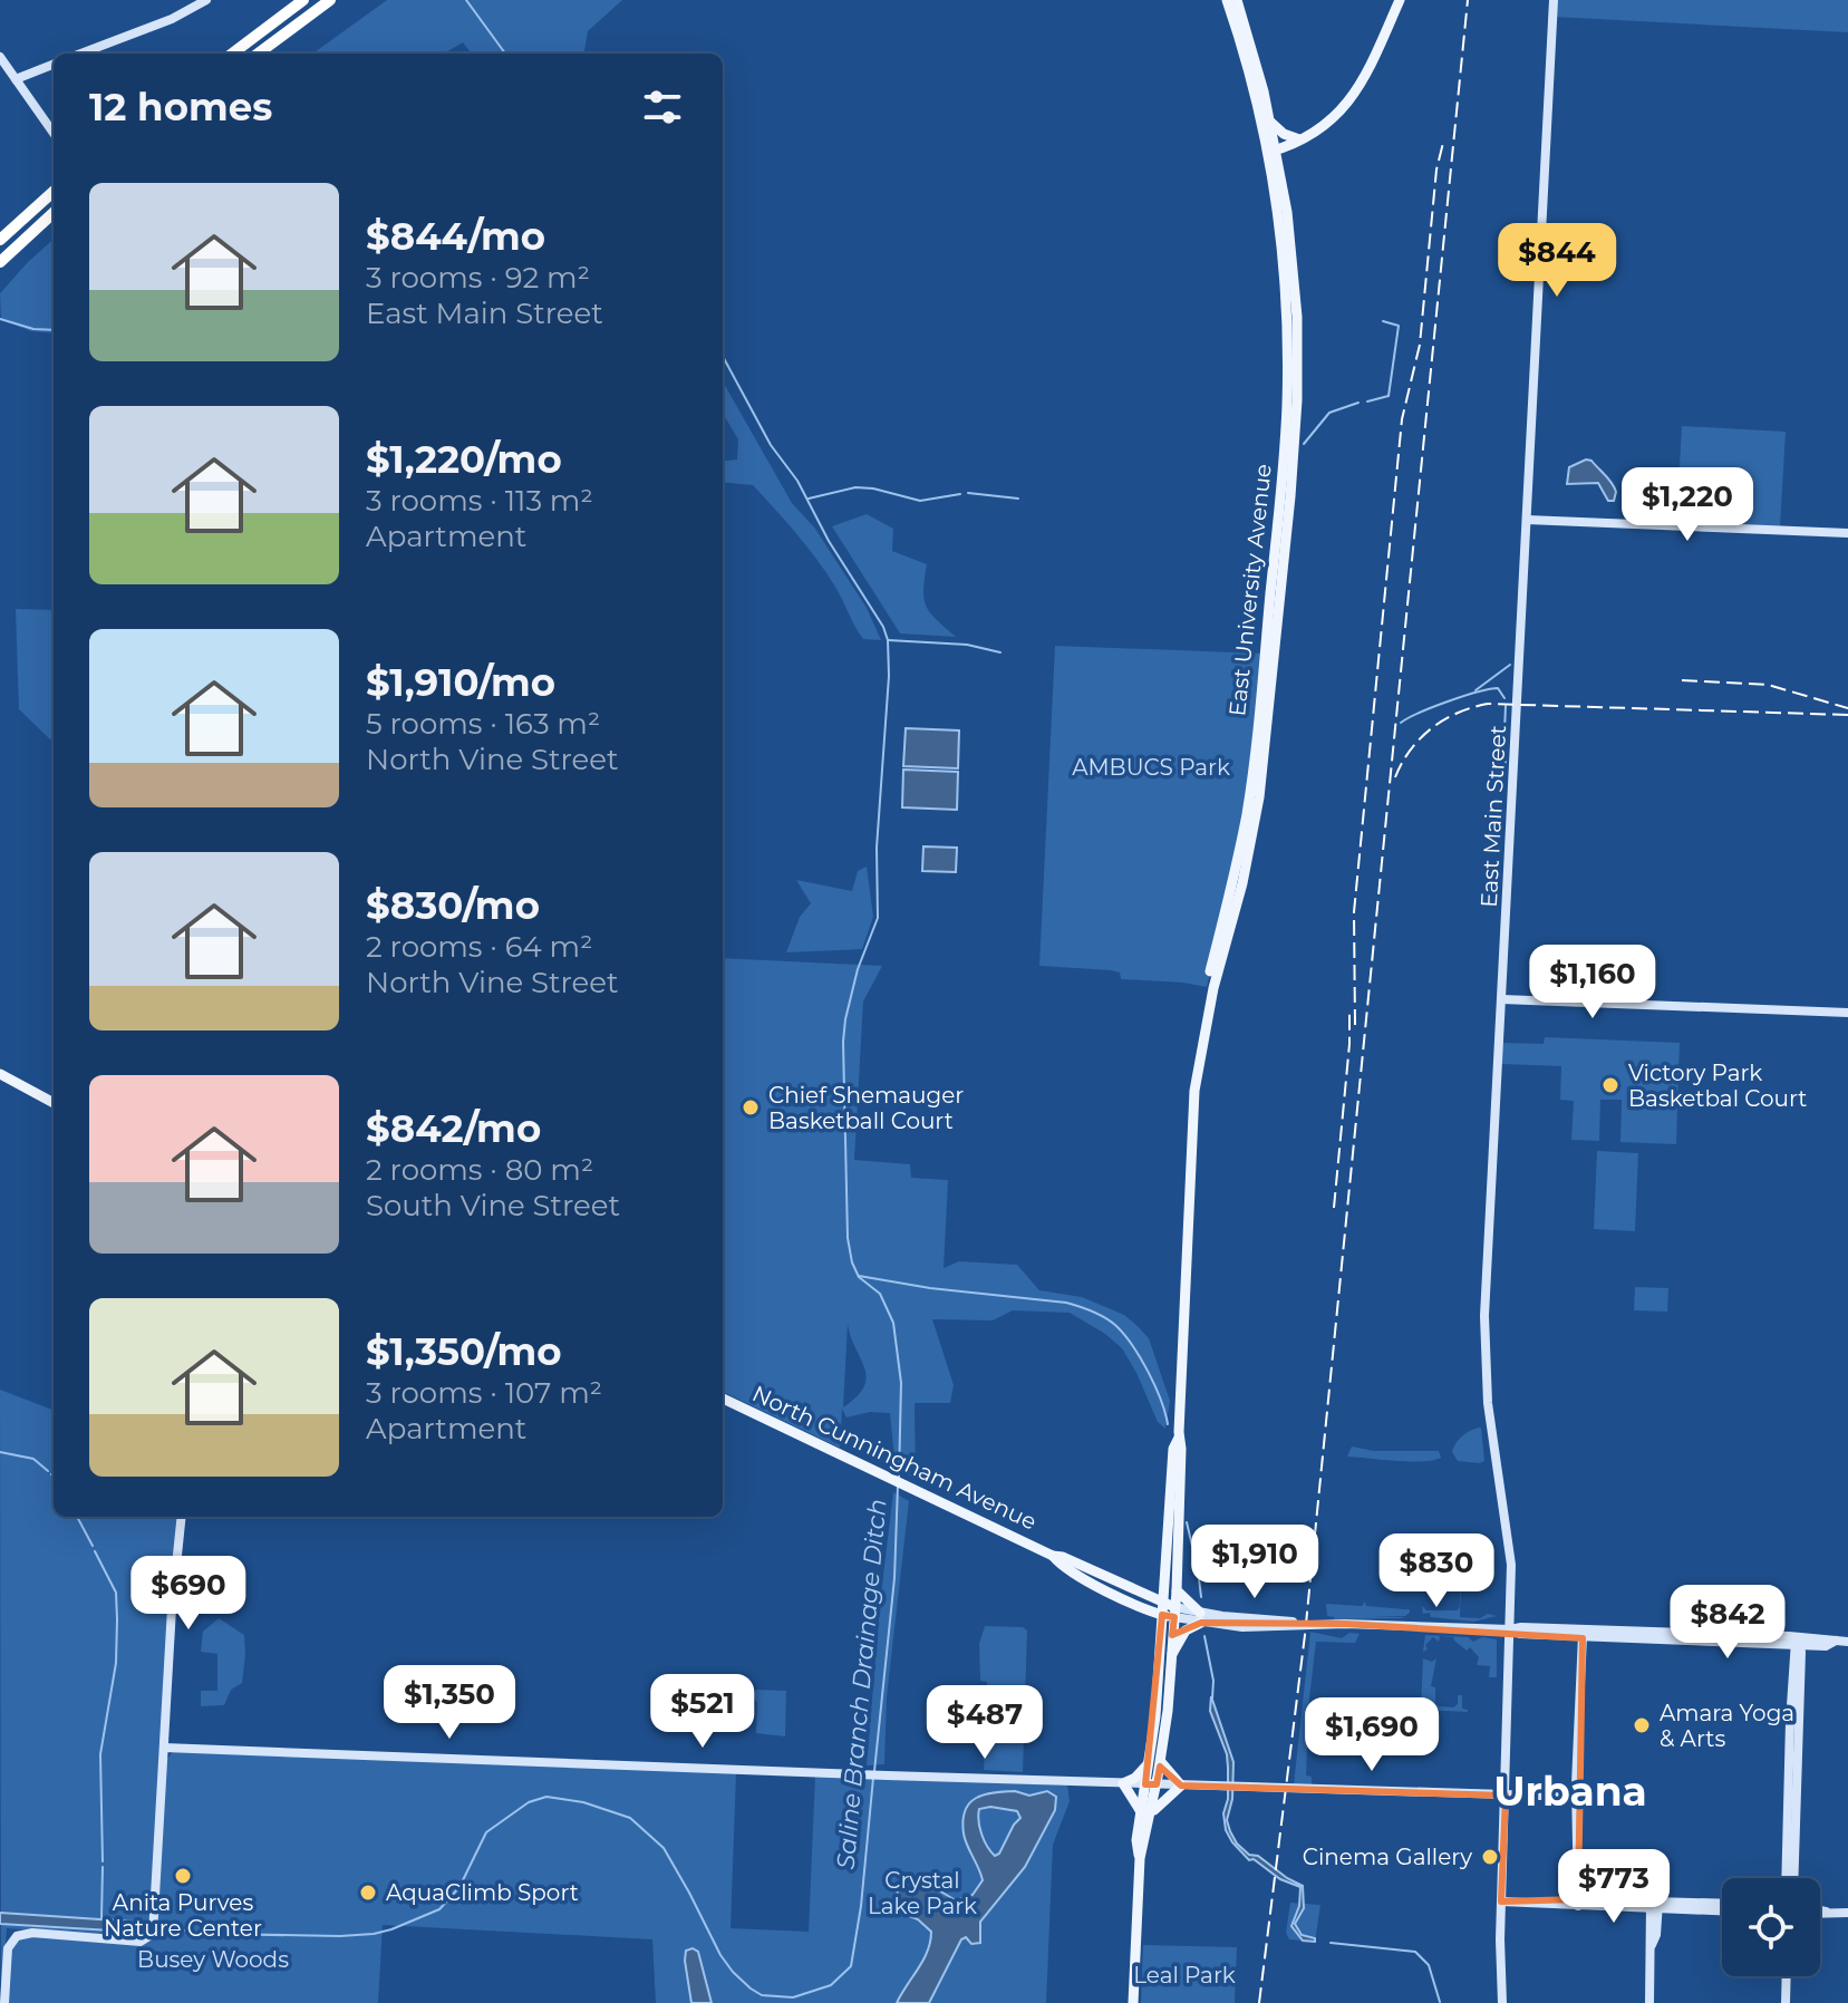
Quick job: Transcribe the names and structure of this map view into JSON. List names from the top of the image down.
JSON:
{
  "streets": {
    "main road": ["East University Avenue", "North Cunningham Avenue"],
    "street": ["East Main Street"]
  },
  "crossings": [
    ["East University Avenue", "North Cunningham Avenue"]
  ],
  "districts": ["Urbana"],
  "water": ["Saline Branch Drainage Ditch"],
  "parks": [
    "AMBUCS Park",
    "Crystal Lake Park",
    "Busey Woods",
    "Leal Park"
  ],
  "places": [
    "Victory Park Basketbal Court",
    "Chief Shemauger Basketball Court",
    "Amara Yoga & Arts",
    "Cinema Gallery",
    "Anita Purves Nature Center",
    "AquaClimb Sport"
  ],
  "page": {
    "heading": "12 homes",
    "list": [
      {
        "name": "$844/mo",
        "note": "3 rooms · 92 m² · East Main Street"
      },
      {
        "name": "$1,220/mo",
        "note": "3 rooms · 113 m² · Apartment"
      },
      {
        "name": "$1,910/mo",
        "note": "5 rooms · 163 m² · North Vine Street"
      },
      {
        "name": "$830/mo",
        "note": "2 rooms · 64 m² · North Vine Street"
      },
      {
        "name": "$842/mo",
        "note": "2 rooms · 80 m² · South Vine Street"
      },
      {
        "name": "$1,350/mo",
        "note": "3 rooms · 107 m² · Apartment"
      }
    ],
    "price": [
      "$844",
      "$1,220",
      "$1,160",
      "$1,910",
      "$830",
      "$690",
      "$842",
      "$1,350",
      "$521",
      "$487",
      "$1,690",
      "$773"
    ]
  }
}
